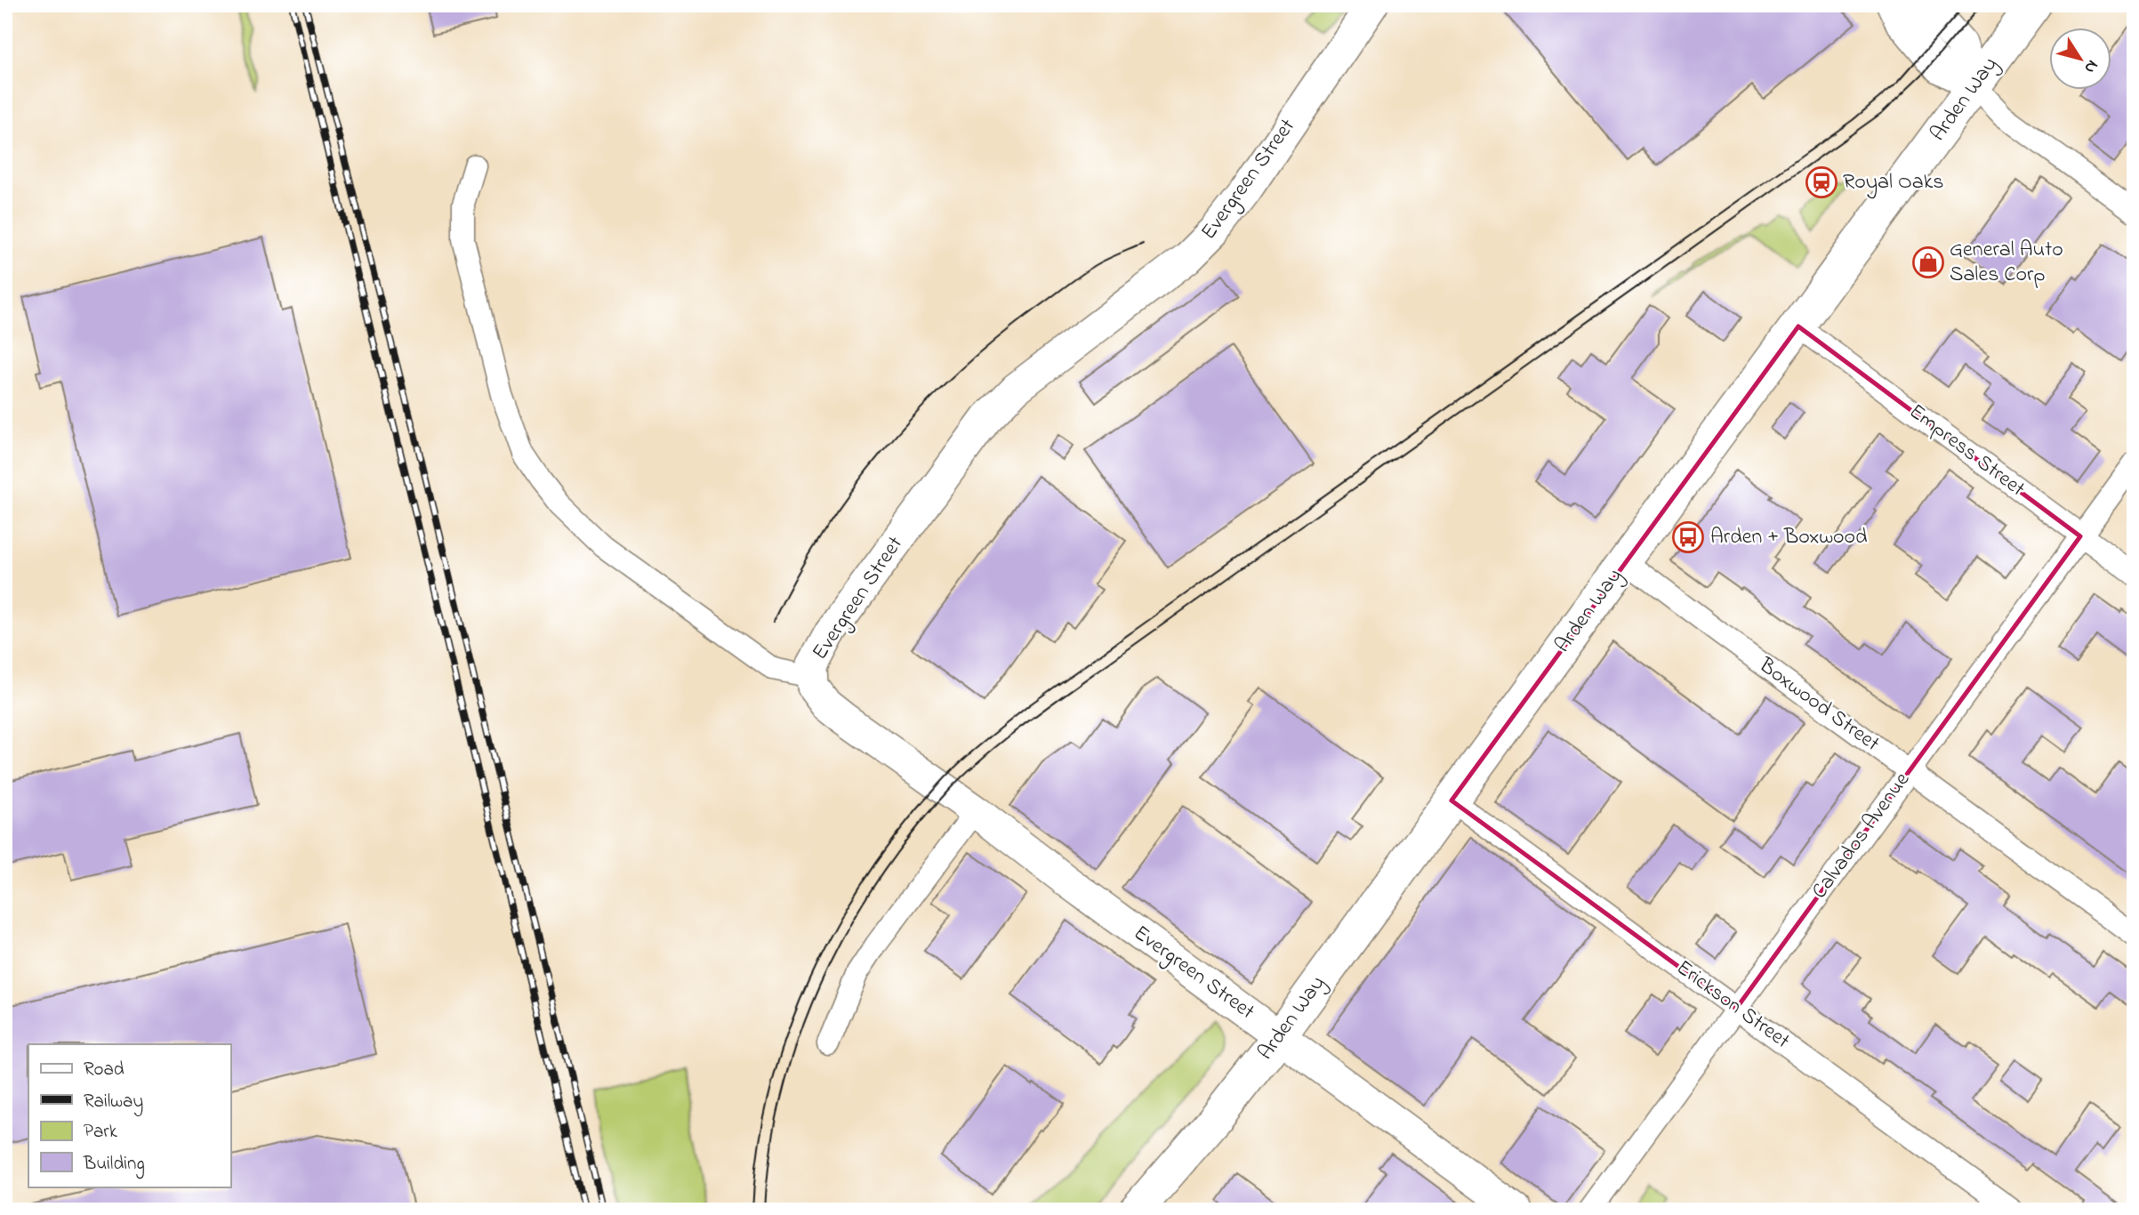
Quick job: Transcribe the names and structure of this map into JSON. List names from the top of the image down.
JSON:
{
  "streets": {
    "main road": ["Arden Way"],
    "street": [
      "Evergreen Street",
      "Empress Street",
      "Boxwood Street",
      "Calvados Avenue",
      "Erickson Street"
    ]
  },
  "crossings": [
    ["Arden Way", "Evergreen Street"],
    ["Arden Way", "Empress Street"],
    ["Arden Way", "Boxwood Street"],
    ["Arden Way", "Erickson Street"],
    ["Empress Street", "Calvados Avenue"],
    ["Boxwood Street", "Calvados Avenue"],
    ["Calvados Avenue", "Erickson Street"]
  ],
  "places": {
    "station": ["Royal Oaks"],
    "shop": ["General Auto Sales Corp"],
    "bus stop": ["Arden + Boxwood"]
  },
  "legend": [
    "Road",
    "Railway",
    "Park",
    "Building"
  ],
  "north": "bottom right"
}
